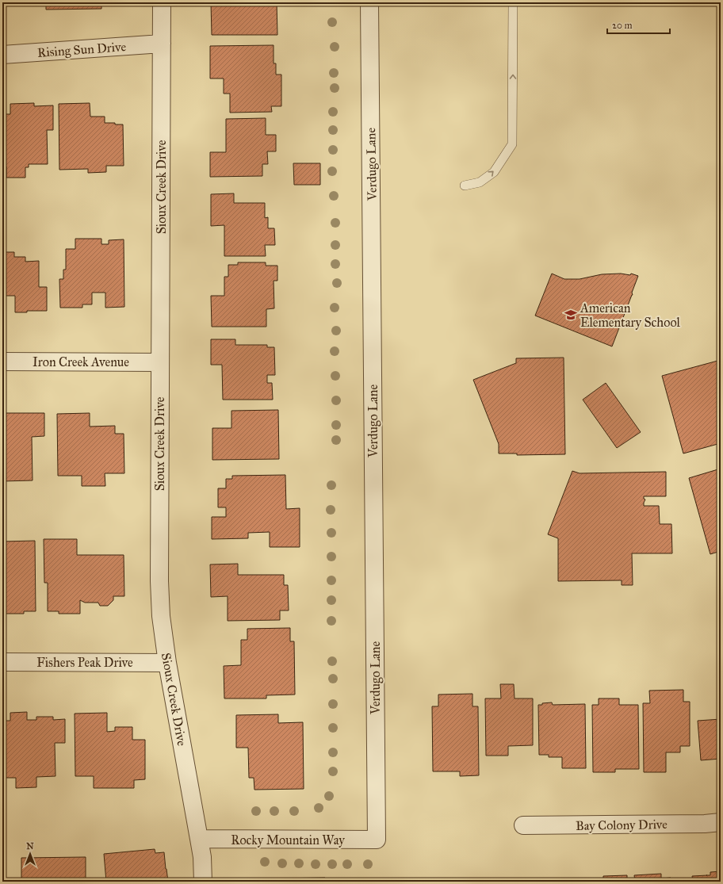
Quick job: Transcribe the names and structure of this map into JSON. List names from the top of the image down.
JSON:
{
  "streets": {
    "street": [
      "Rising Sun Drive",
      "Verdugo Lane",
      "Sioux Creek Drive",
      "Iron Creek Avenue",
      "Fishers Peak Drive",
      "Bay Colony Drive",
      "Rocky Mountain Way"
    ]
  },
  "crossings": [
    ["Rising Sun Drive", "Sioux Creek Drive"],
    ["Verdugo Lane", "Rocky Mountain Way"],
    ["Sioux Creek Drive", "Iron Creek Avenue"],
    ["Sioux Creek Drive", "Fishers Peak Drive"],
    ["Sioux Creek Drive", "Rocky Mountain Way"]
  ],
  "places": {
    "school or university": ["American Elementary School"]
  },
  "scale_bar": "20 m",
  "north": "top"
}
